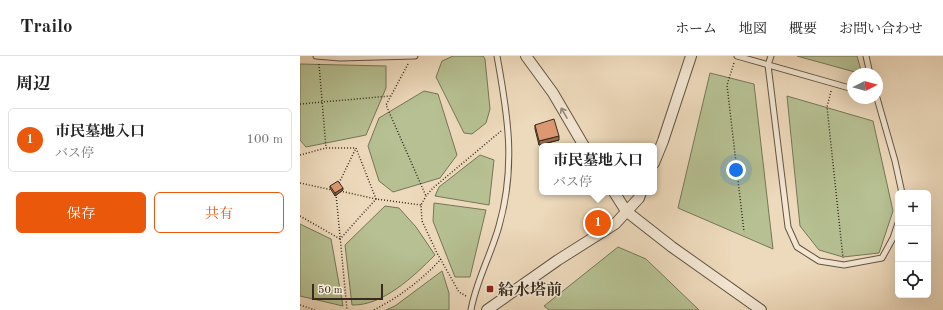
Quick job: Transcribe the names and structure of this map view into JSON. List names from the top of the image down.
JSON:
{
  "places": {
    "transit": ["給水塔前"]
  },
  "scale_bar": "50 m",
  "north": "right",
  "page": {
    "header": "Trailo",
    "nav": [
      "ホーム",
      "地図",
      "概要",
      "お問い合わせ"
    ],
    "heading": "周辺",
    "list": [
      {
        "mark": "1",
        "name": "市民墓地入口",
        "note": "バス停",
        "value": "100 m"
      }
    ],
    "popup": ["市民墓地入口", "バス停"],
    "buttons": ["保存", "共有"],
    "map_buttons": ["+", "−"],
    "pins": "1",
    "scale": "50 m"
  }
}
